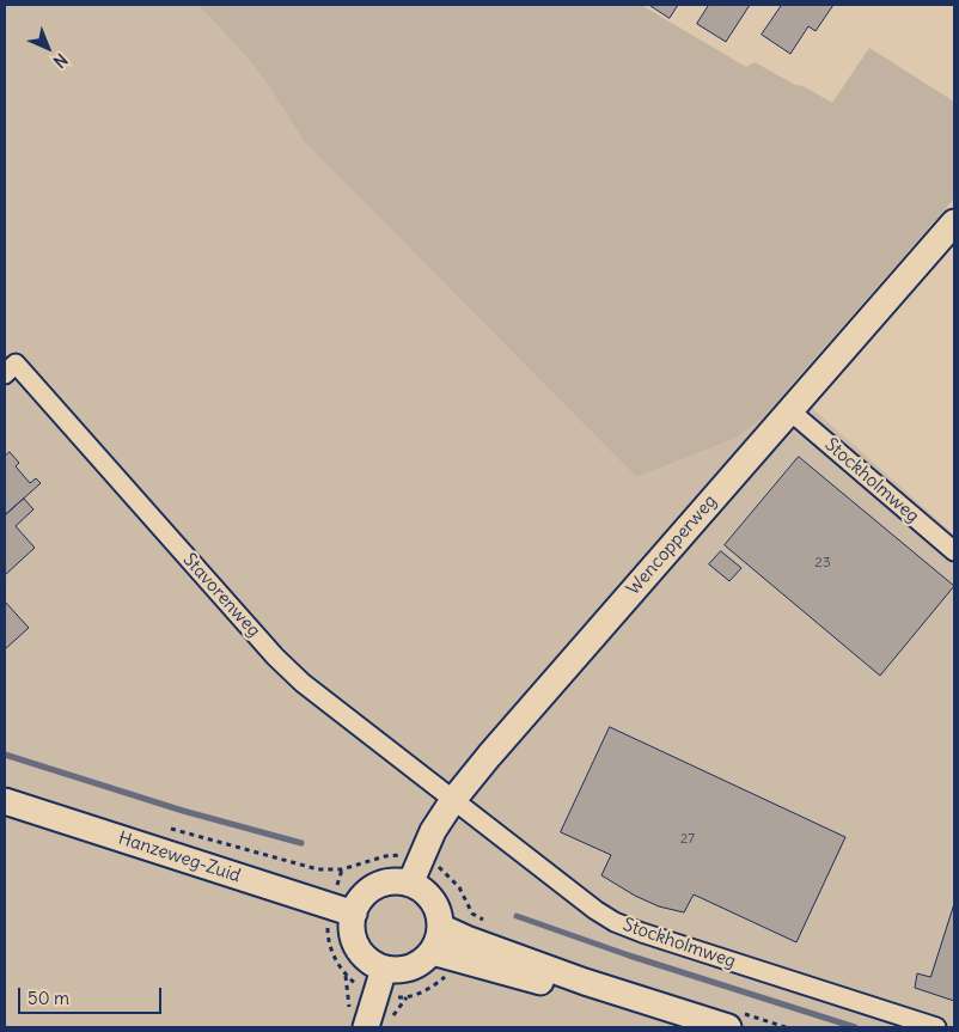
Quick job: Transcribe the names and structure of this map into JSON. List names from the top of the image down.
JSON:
{
  "streets": {
    "street": [
      "Stockholmweg",
      "Wencopperweg",
      "Stavorenweg",
      "Hanzeweg-Zuid"
    ]
  },
  "crossings": [
    ["Stockholmweg", "Wencopperweg"],
    ["Stockholmweg", "Stavorenweg"],
    ["Wencopperweg", "Stavorenweg"],
    ["Wencopperweg", "Hanzeweg-Zuid"]
  ],
  "house_numbers": ["23", "27"],
  "scale_bar": "50 m",
  "north": "bottom right"
}
